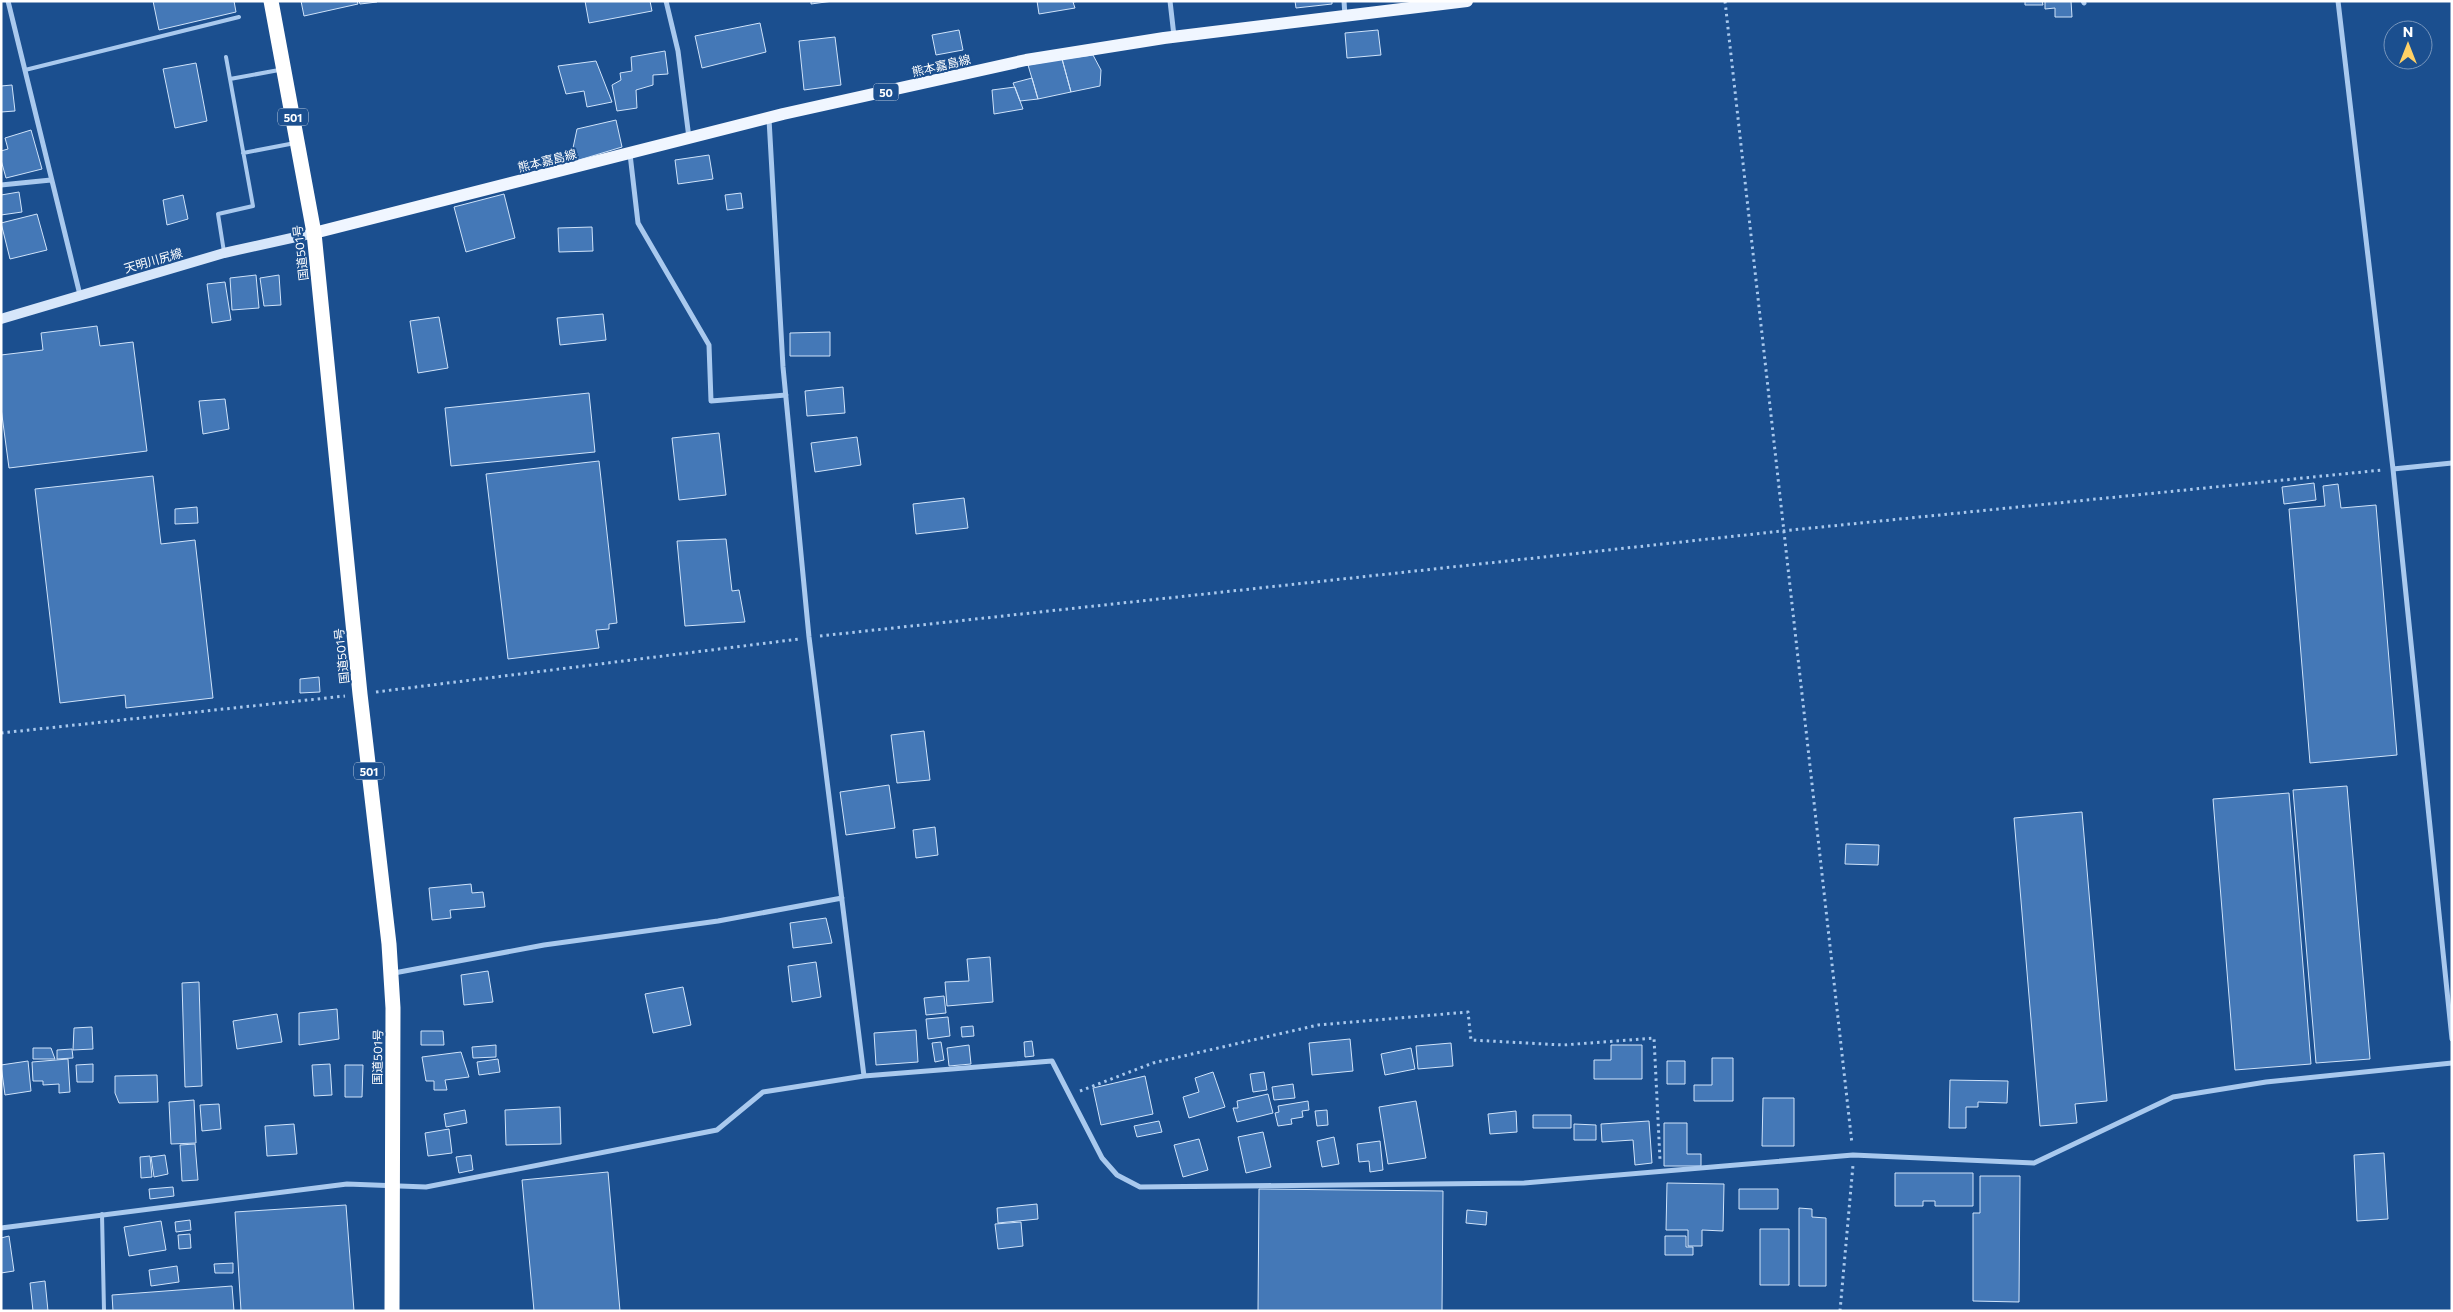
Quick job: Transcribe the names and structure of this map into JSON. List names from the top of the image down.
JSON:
{
  "streets": {
    "highway": ["501", "国道501号"],
    "main road": ["熊本嘉島線", "50", "天明川尻線"]
  },
  "crossings": [
    ["熊本嘉島線", "国道501号"],
    ["熊本嘉島線", "天明川尻線"],
    ["国道501号", "天明川尻線"]
  ],
  "north": "top"
}
